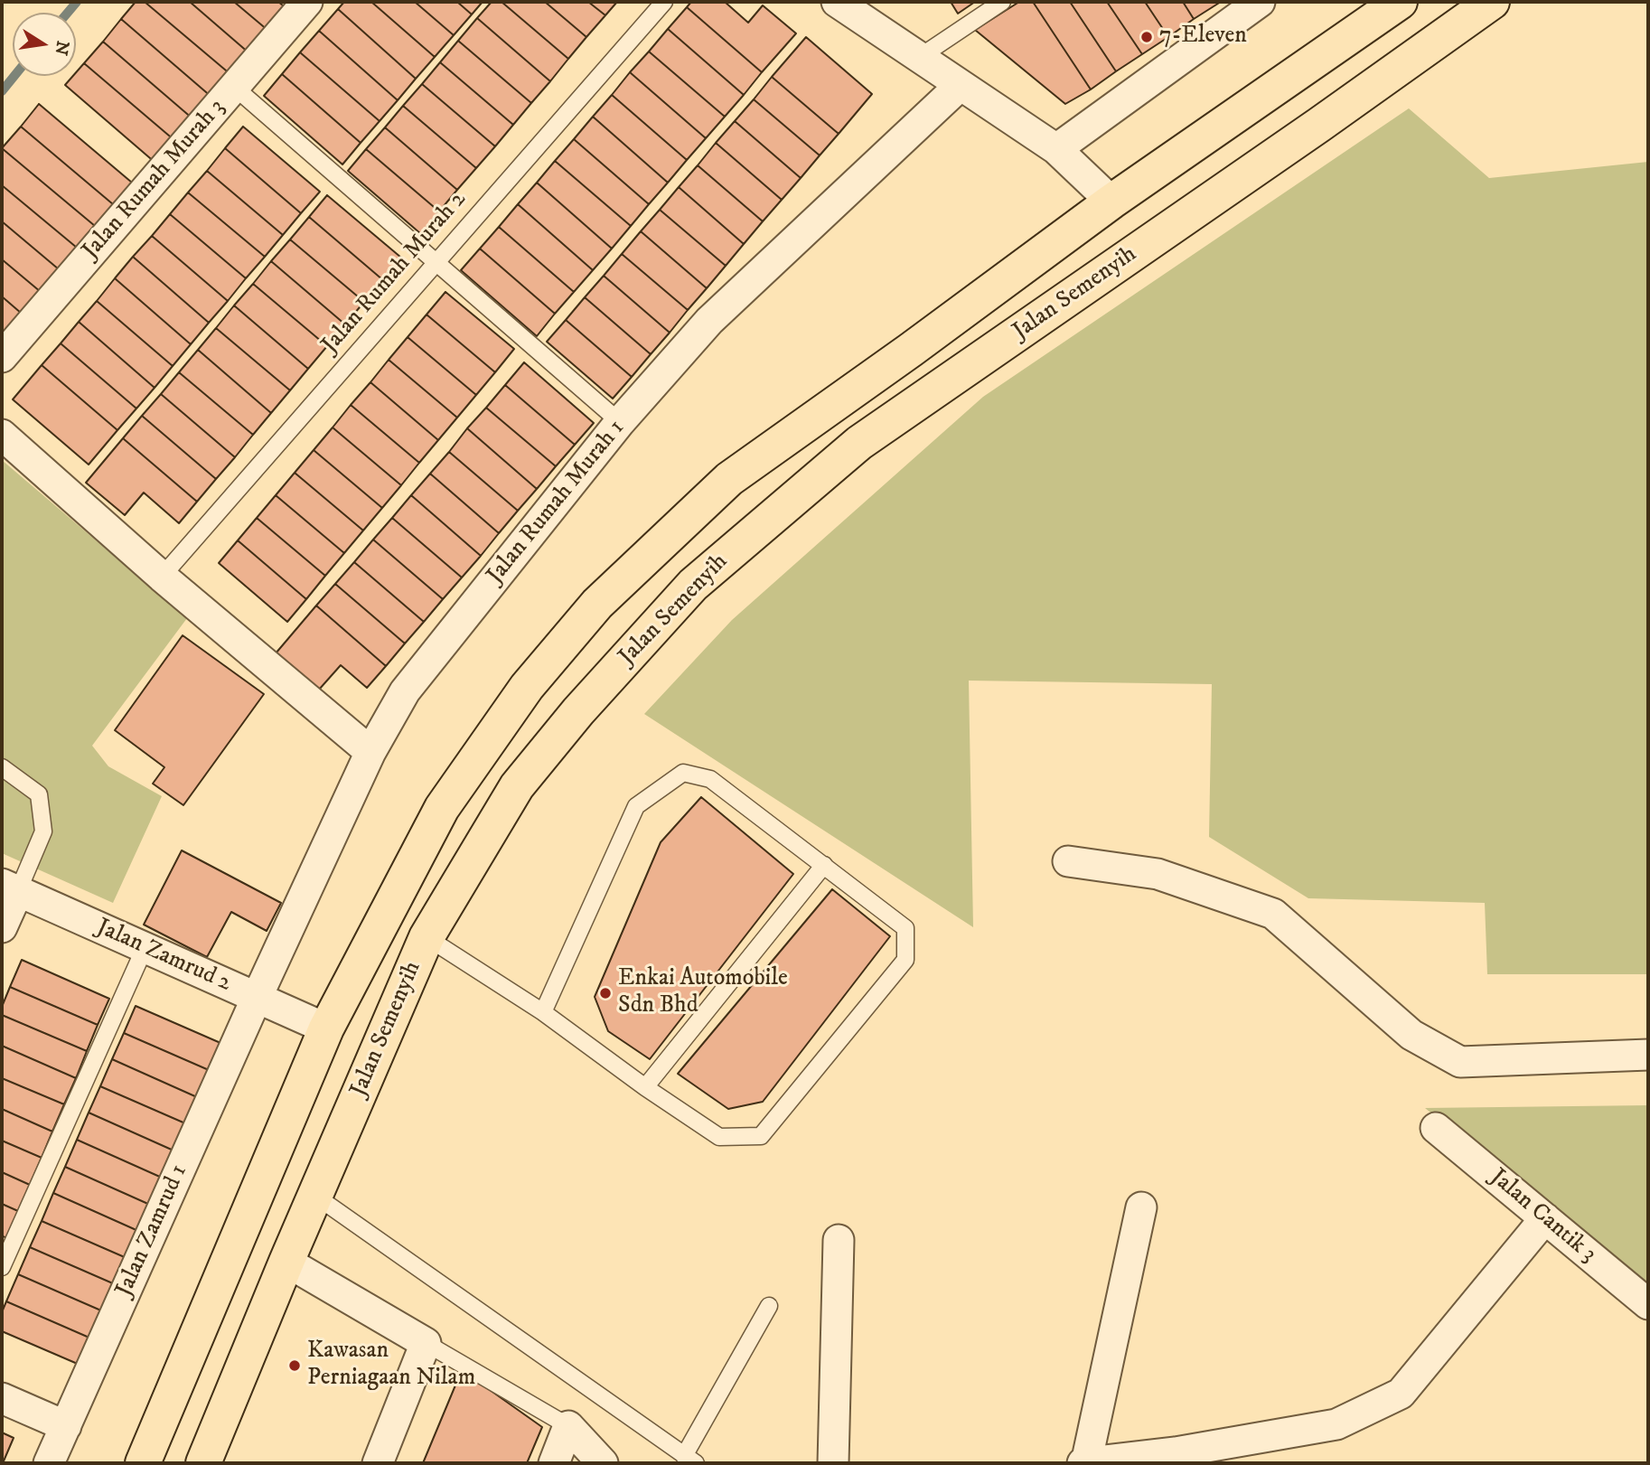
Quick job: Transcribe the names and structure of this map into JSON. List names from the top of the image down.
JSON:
{
  "streets": {
    "main road": ["Jalan Semenyih"],
    "street": [
      "Jalan Rumah Murah 3",
      "Jalan Rumah Murah 1",
      "Jalan Zamrud 2",
      "Jalan Cantik 3",
      "Jalan Zamrud 1"
    ],
    "lane": ["Jalan Rumah Murah 2"]
  },
  "crossings": [
    ["Jalan Semenyih", "Jalan Zamrud 2"],
    ["Jalan Rumah Murah 1", "Jalan Zamrud 2"],
    ["Jalan Rumah Murah 1", "Jalan Zamrud 1"],
    ["Jalan Zamrud 2", "Jalan Zamrud 1"]
  ],
  "places": ["7-Eleven", "Enkai Automobile Sdn Bhd", "Kawasan Perniagaan Nilam"],
  "north": "right"
}
